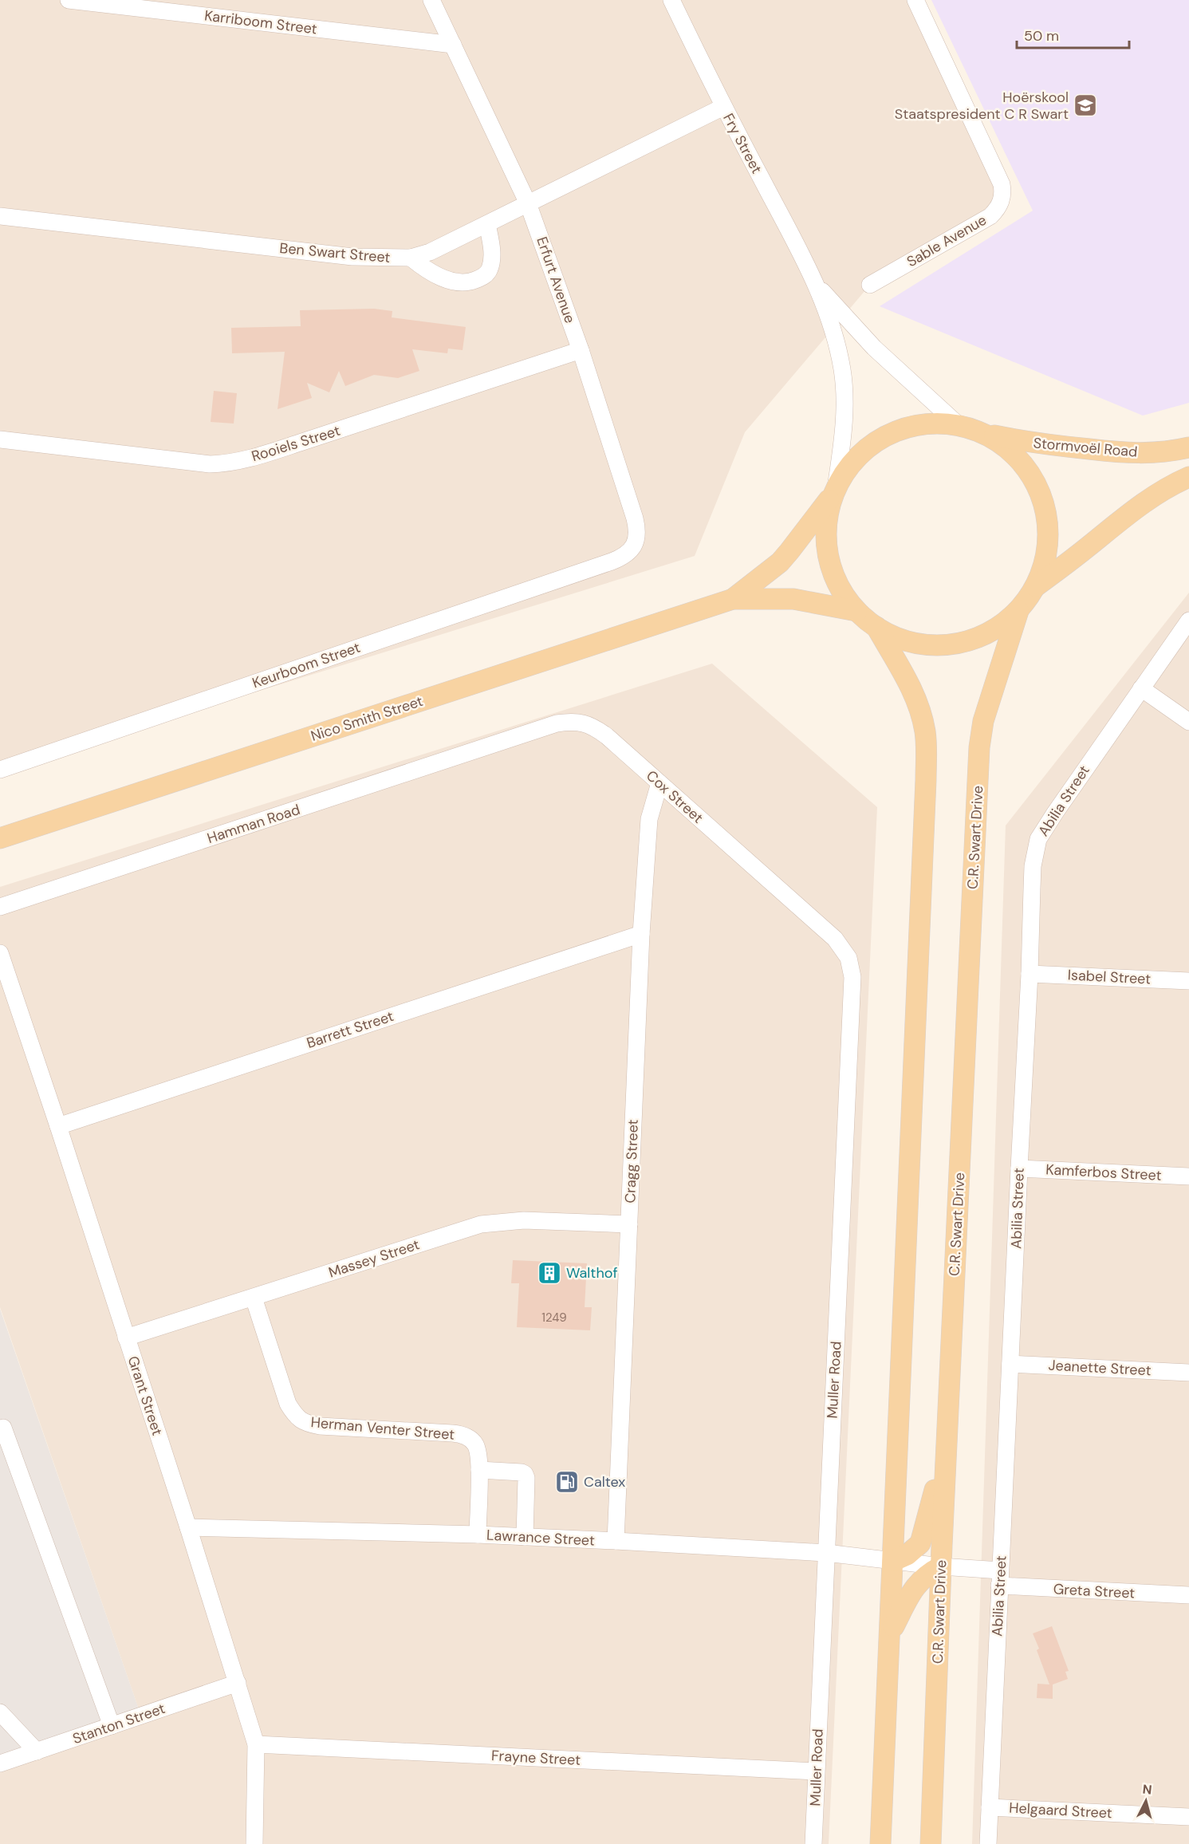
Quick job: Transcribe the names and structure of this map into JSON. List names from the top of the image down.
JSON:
{
  "streets": {
    "main road": ["Stormvoël Road", "Nico Smith Street", "C.R. Swart Drive"],
    "street": [
      "Karriboom Street",
      "Fry Street",
      "Sable Avenue",
      "Ben Swart Street",
      "Erfurt Avenue",
      "Rooiels Street",
      "Keurboom Street",
      "Cox Street",
      "Abilia Street",
      "Hamman Road",
      "Isabel Street",
      "Barrett Street",
      "Cragg Street",
      "Kamferbos Street",
      "Massey Street",
      "Jeanette Street",
      "Muller Road",
      "Grant Street",
      "Herman Venter Street",
      "Lawrance Street",
      "Greta Street",
      "Stanton Street",
      "Frayne Street",
      "Helgaard Street"
    ]
  },
  "crossings": [
    ["Karriboom Street", "Erfurt Avenue"],
    ["Fry Street", "Ben Swart Street"],
    ["Fry Street", "Stormvoël Road"],
    ["Fry Street", "Nico Smith Street"],
    ["Ben Swart Street", "Erfurt Avenue"],
    ["Erfurt Avenue", "Rooiels Street"],
    ["Erfurt Avenue", "Keurboom Street"],
    ["Stormvoël Road", "Nico Smith Street"],
    ["Stormvoël Road", "C.R. Swart Drive"],
    ["Cox Street", "Hamman Road"],
    ["Cox Street", "Cragg Street"],
    ["Cox Street", "Muller Road"],
    ["Abilia Street", "Isabel Street"],
    ["Abilia Street", "Kamferbos Street"],
    ["Abilia Street", "Jeanette Street"],
    ["Abilia Street", "Greta Street"],
    ["Abilia Street", "Helgaard Street"],
    ["C.R. Swart Drive", "Lawrance Street"],
    ["C.R. Swart Drive", "Greta Street"],
    ["Barrett Street", "Cragg Street"],
    ["Barrett Street", "Grant Street"],
    ["Cragg Street", "Massey Street"],
    ["Cragg Street", "Lawrance Street"],
    ["Massey Street", "Grant Street"],
    ["Massey Street", "Herman Venter Street"],
    ["Muller Road", "Lawrance Street"],
    ["Muller Road", "Frayne Street"],
    ["Grant Street", "Lawrance Street"],
    ["Grant Street", "Stanton Street"],
    ["Grant Street", "Frayne Street"],
    ["Herman Venter Street", "Lawrance Street"],
    ["Lawrance Street", "Greta Street"]
  ],
  "places": {
    "school or university": ["Hoërskool Staatspresident C R Swart"],
    "building": ["Walthof"],
    "fuel station": ["Caltex"]
  },
  "house_numbers": ["1249"],
  "scale_bar": "50 m",
  "north": "top"
}
